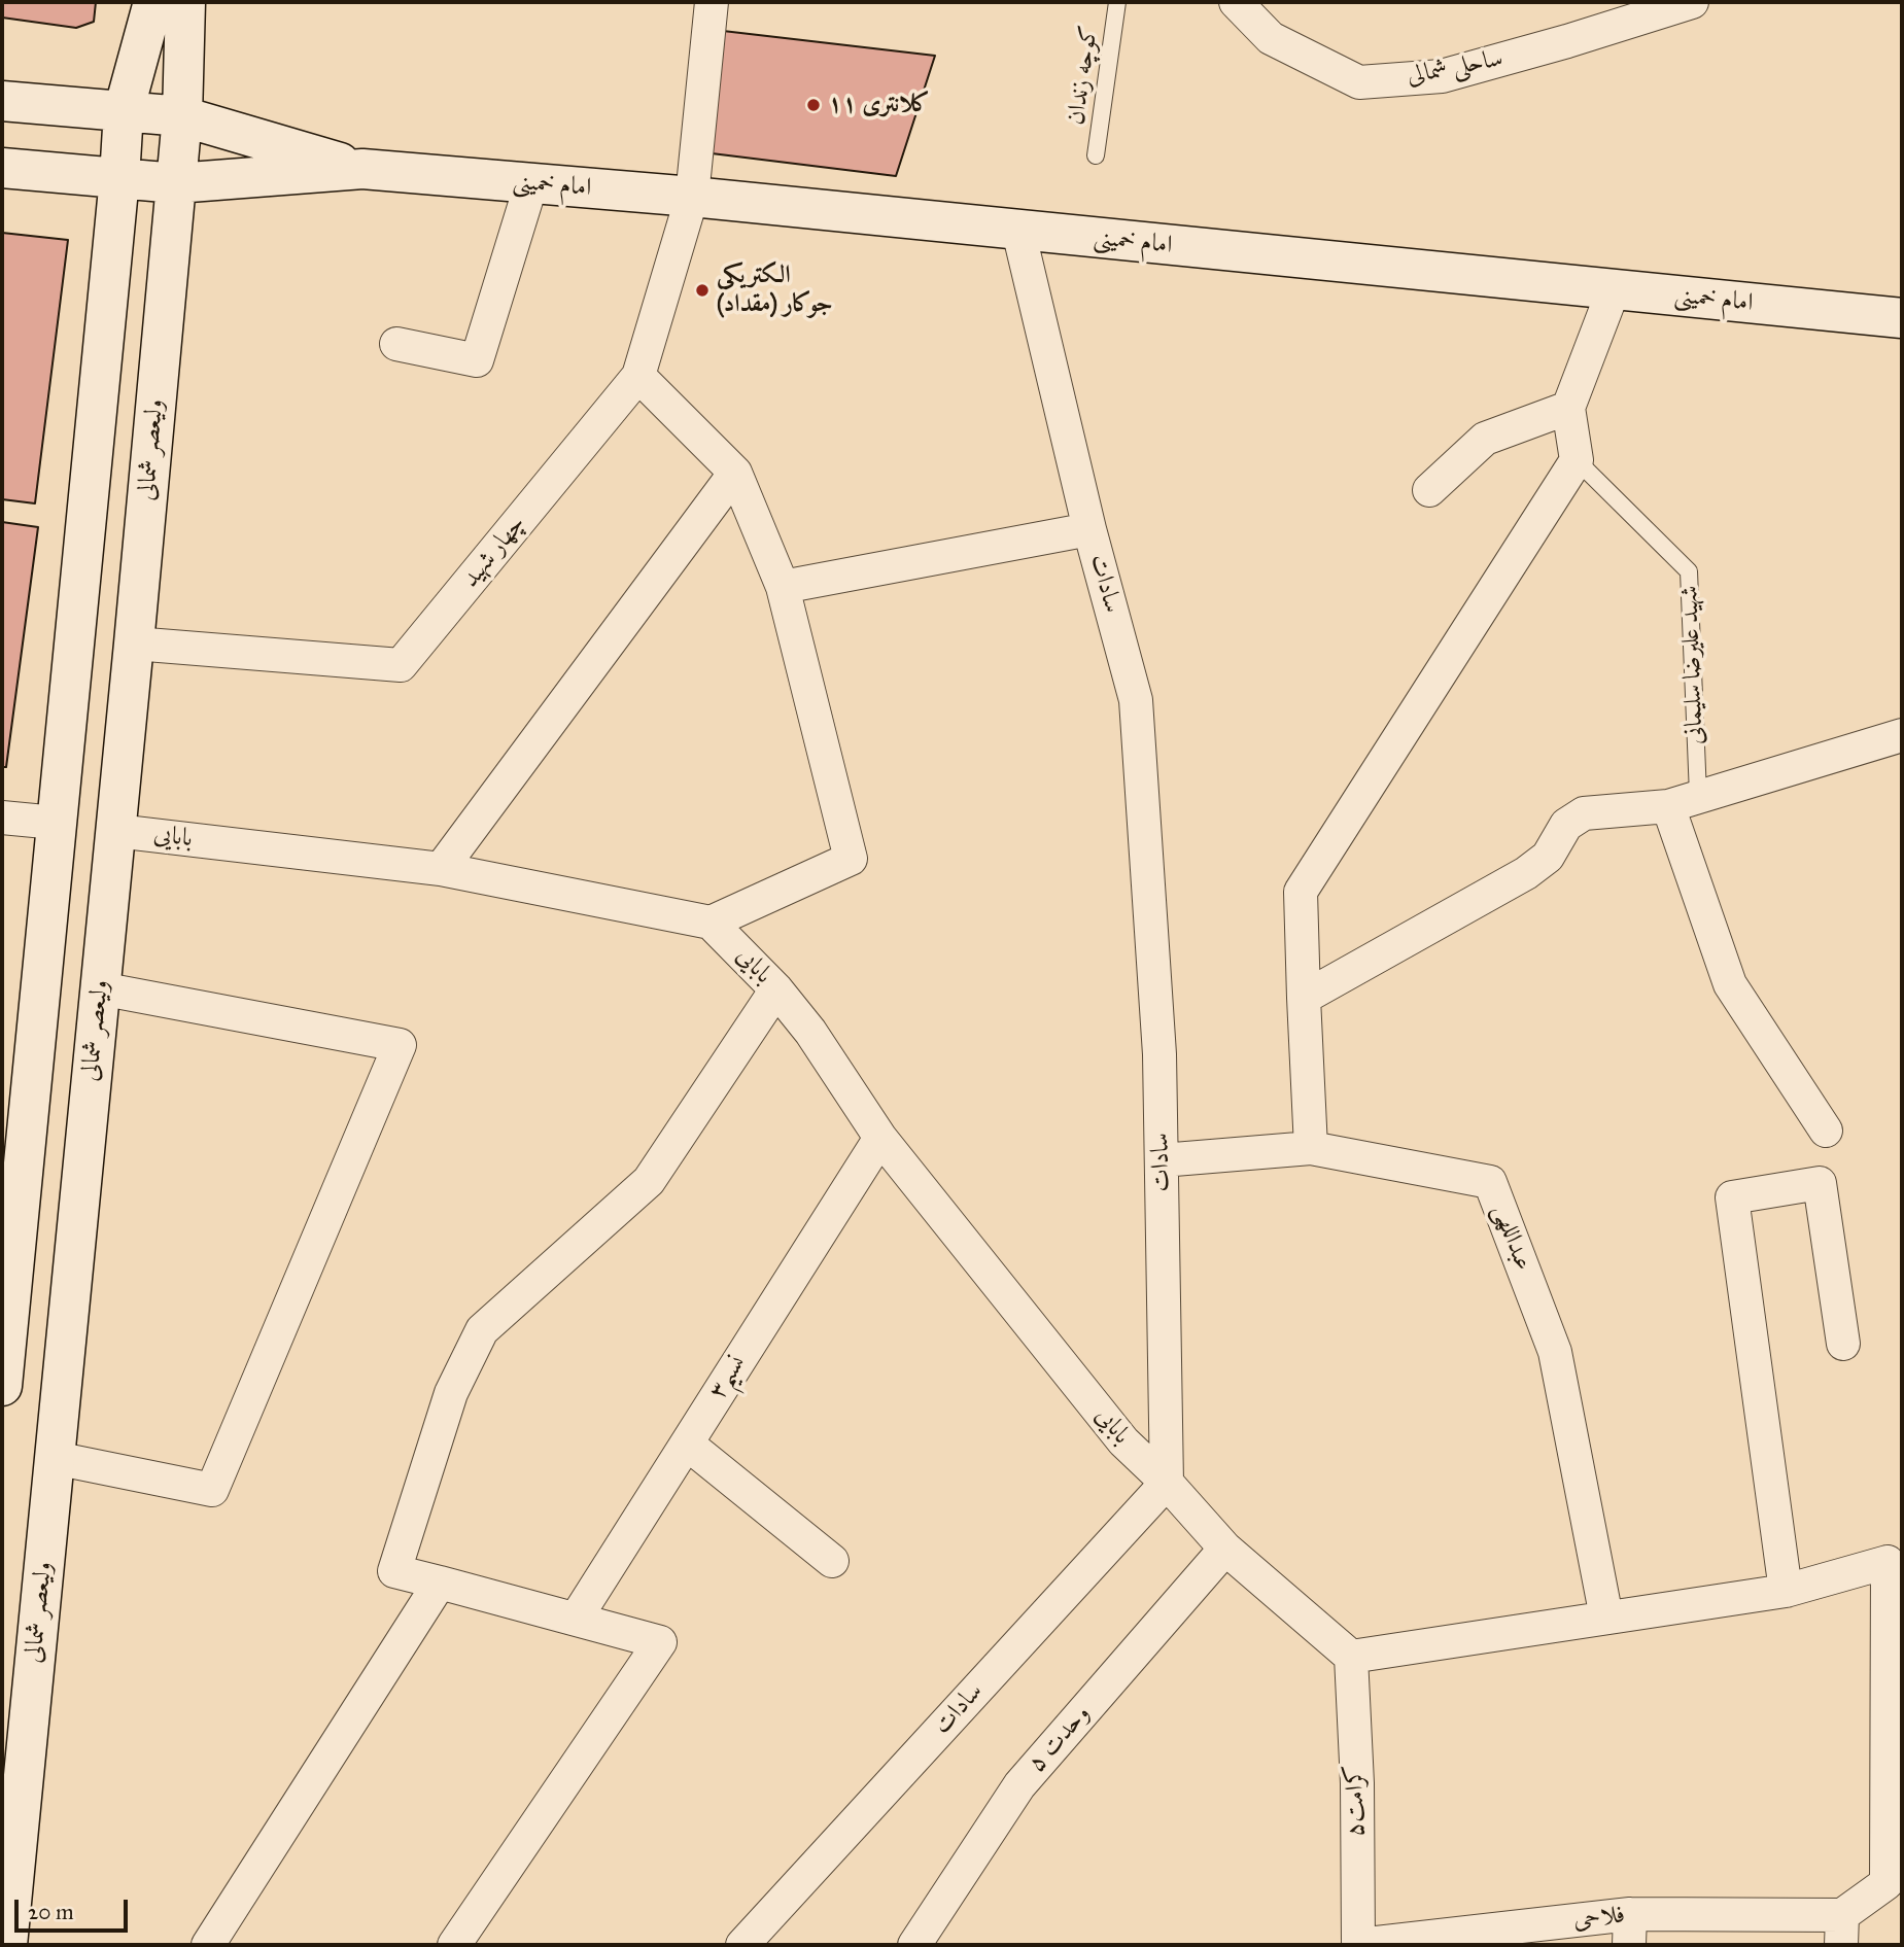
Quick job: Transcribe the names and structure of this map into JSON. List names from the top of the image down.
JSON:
{
  "streets": {
    "main road": ["امام خمینی", "ولیعصر شمالی"],
    "street": [
      "ساحلی شمالی",
      "چهار شهید",
      "سادات",
      "بابایی",
      "عبداللهی",
      "نسیم۳",
      "وحدت ۵",
      "کرامت۵",
      "فلاحی"
    ],
    "lane": ["کوچه زندان", "شهید علیرضا سلیمانی"]
  },
  "crossings": [
    ["امام خمینی", "ولیعصر شمالی"],
    ["امام خمینی", "چهار شهید"],
    ["امام خمینی", "سادات"],
    ["ولیعصر شمالی", "چهار شهید"],
    ["ولیعصر شمالی", "بابایی"],
    ["سادات", "بابایی"],
    ["سادات", "عبداللهی"],
    ["بابایی", "نسیم۳"],
    ["بابایی", "وحدت ۵"],
    ["بابایی", "کرامت۵"],
    ["کرامت۵", "فلاحی"]
  ],
  "places": ["کلانتری ۱۱", "الکتریکی جوکار (مقداد)"],
  "scale_bar": "20 m"
}
